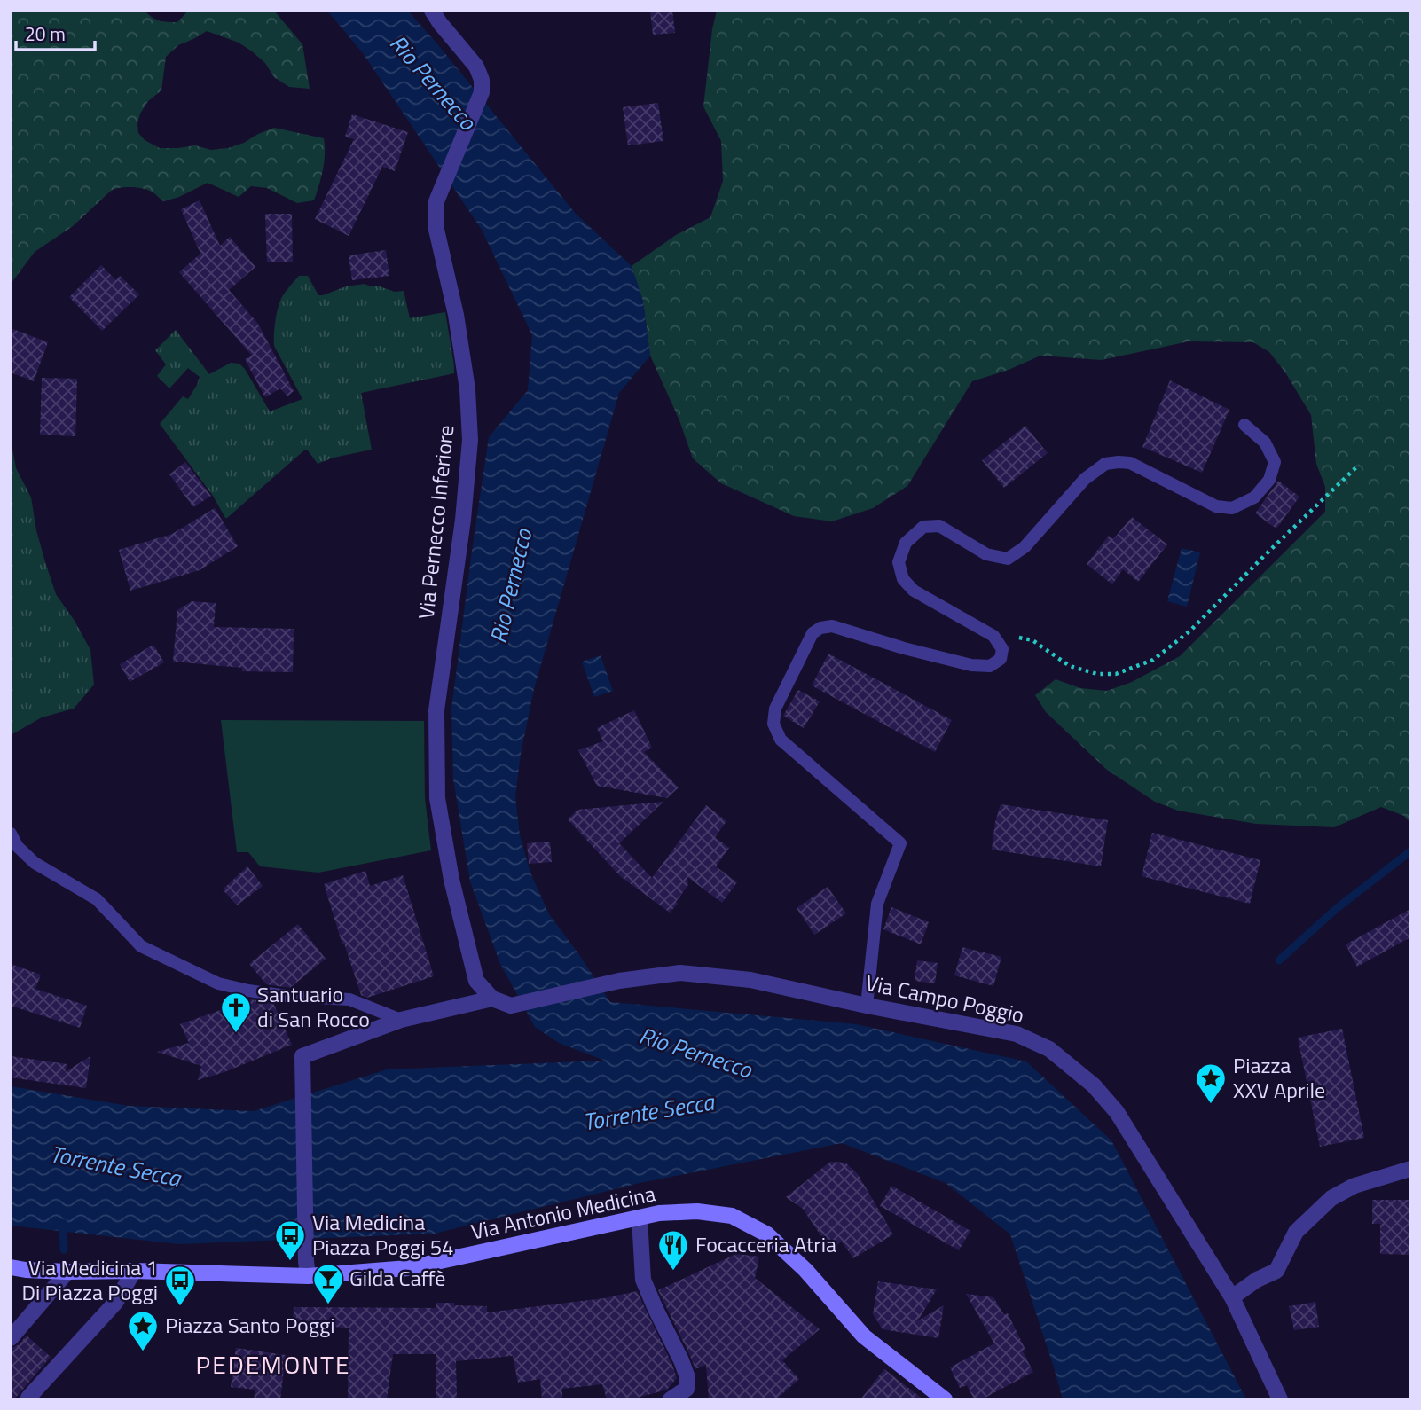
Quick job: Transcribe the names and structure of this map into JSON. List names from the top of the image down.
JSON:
{
  "streets": {
    "main road": ["Via Antonio Medicina"],
    "street": ["Via Pernecco Inferiore", "Via Campo Poggio"]
  },
  "crossings": [
    ["Via Pernecco Inferiore", "Via Campo Poggio"]
  ],
  "districts": ["PEDEMONTE"],
  "water": ["Rio Pernecco", "Torrente Secca"],
  "places": {
    "church": ["Santuario di San Rocco"],
    "place": ["Piazza XXV Aprile", "Piazza Santo Poggi"],
    "bus stop": ["Via Medicina Piazza Poggi 54", "Via Medicina 1 Di Piazza Poggi"],
    "restaurant": ["Focacceria Atria"],
    "bar": ["Gilda Caffè"]
  },
  "scale_bar": "20 m"
}
